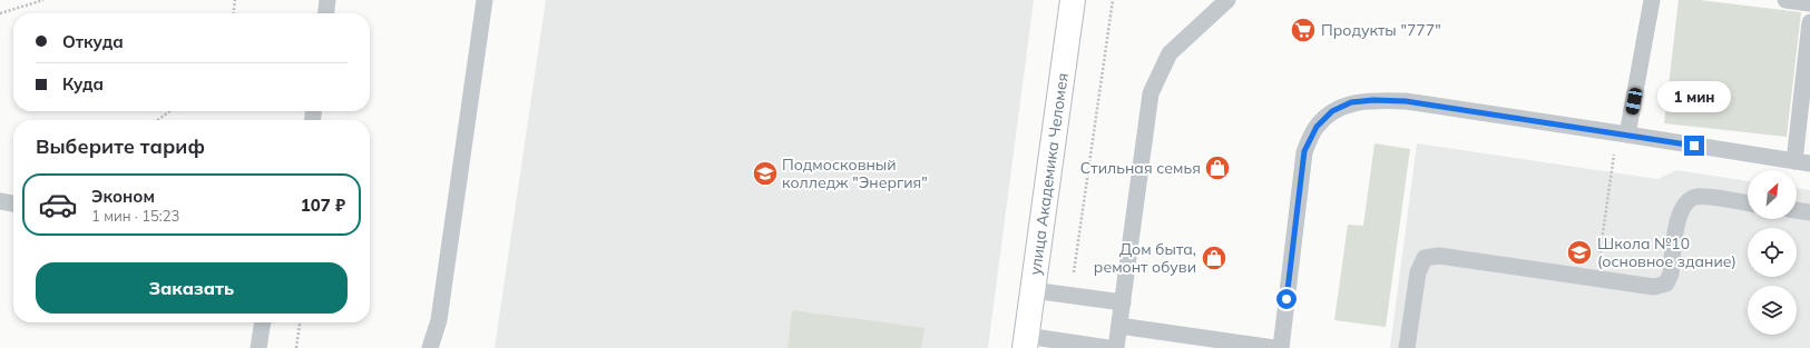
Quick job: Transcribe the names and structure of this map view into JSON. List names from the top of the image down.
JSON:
{
  "streets": {
    "street": ["улица Академика Челомея"]
  },
  "places": {
    "supermarket": ["Продукты \"777\""],
    "shop": ["Стильная семья", "Дом быта, ремонт обуви"],
    "school or university": ["Подмосковный колледж \"Энергия\"", "Школа №10 (основное здание)"]
  },
  "north": "top right",
  "page": {
    "banner": ["Откуда", "Куда"],
    "bubble": "1 мин",
    "heading": "Выберите тариф",
    "list": [
      {
        "name": "Эконом",
        "note": "1 мин · 15:23",
        "value": "107 ₽"
      }
    ],
    "buttons": "Заказать"
  }
}
